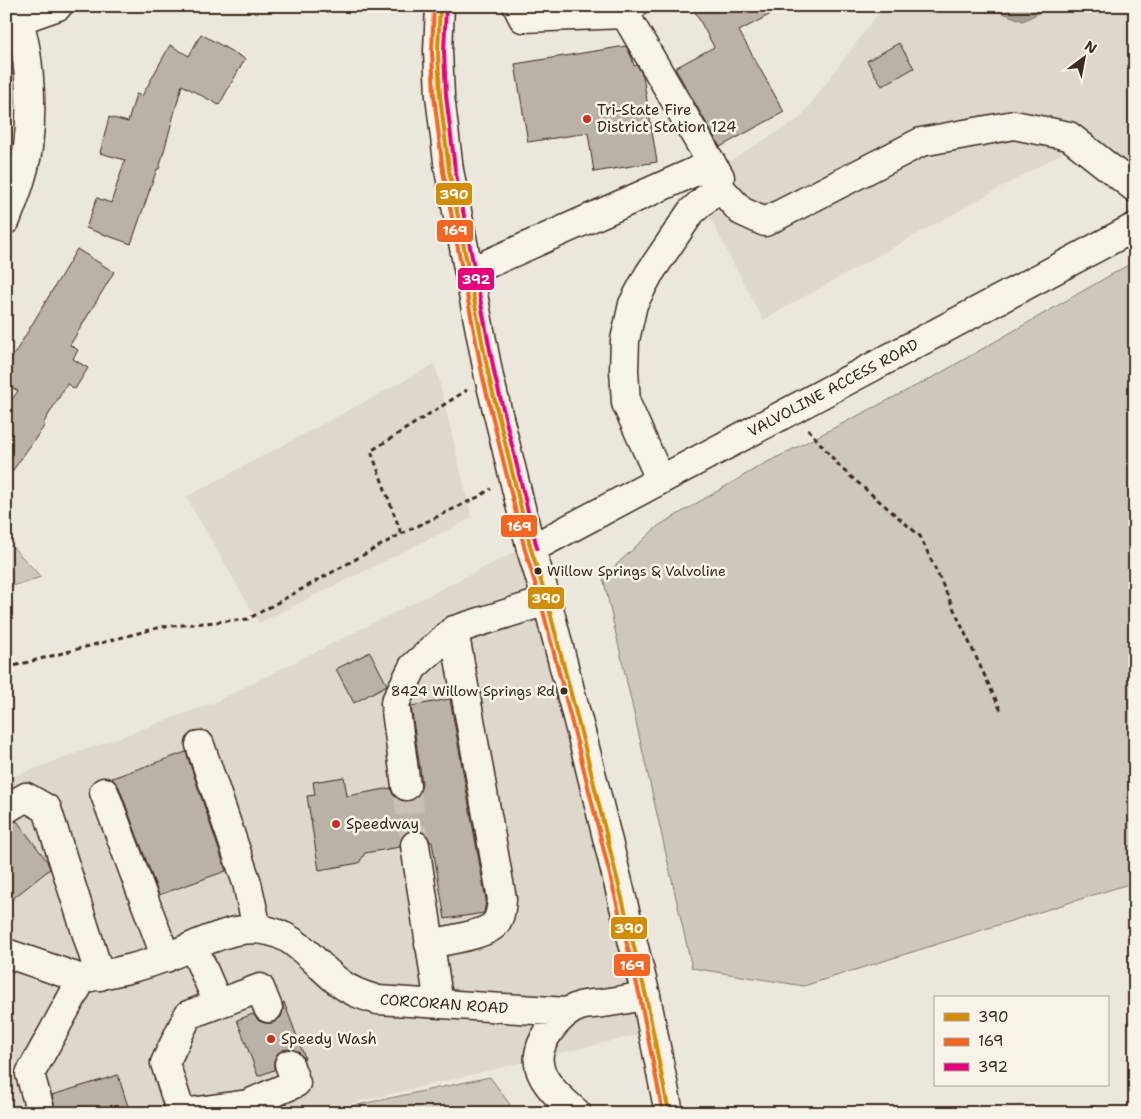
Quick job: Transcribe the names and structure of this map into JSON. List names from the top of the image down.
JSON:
{
  "streets": {
    "main road": ["VALVOLINE ACCESS ROAD", "CORCORAN ROAD"]
  },
  "places": [
    "Tri-State Fire District Station 124",
    "Willow Springs & Valvoline",
    "8424 Willow Springs Rd",
    "Speedway",
    "Speedy Wash"
  ],
  "lines": ["transit line 390", "transit line 169", "transit line 392"],
  "legend": ["390", "169", "392"],
  "north": "top right"
}
